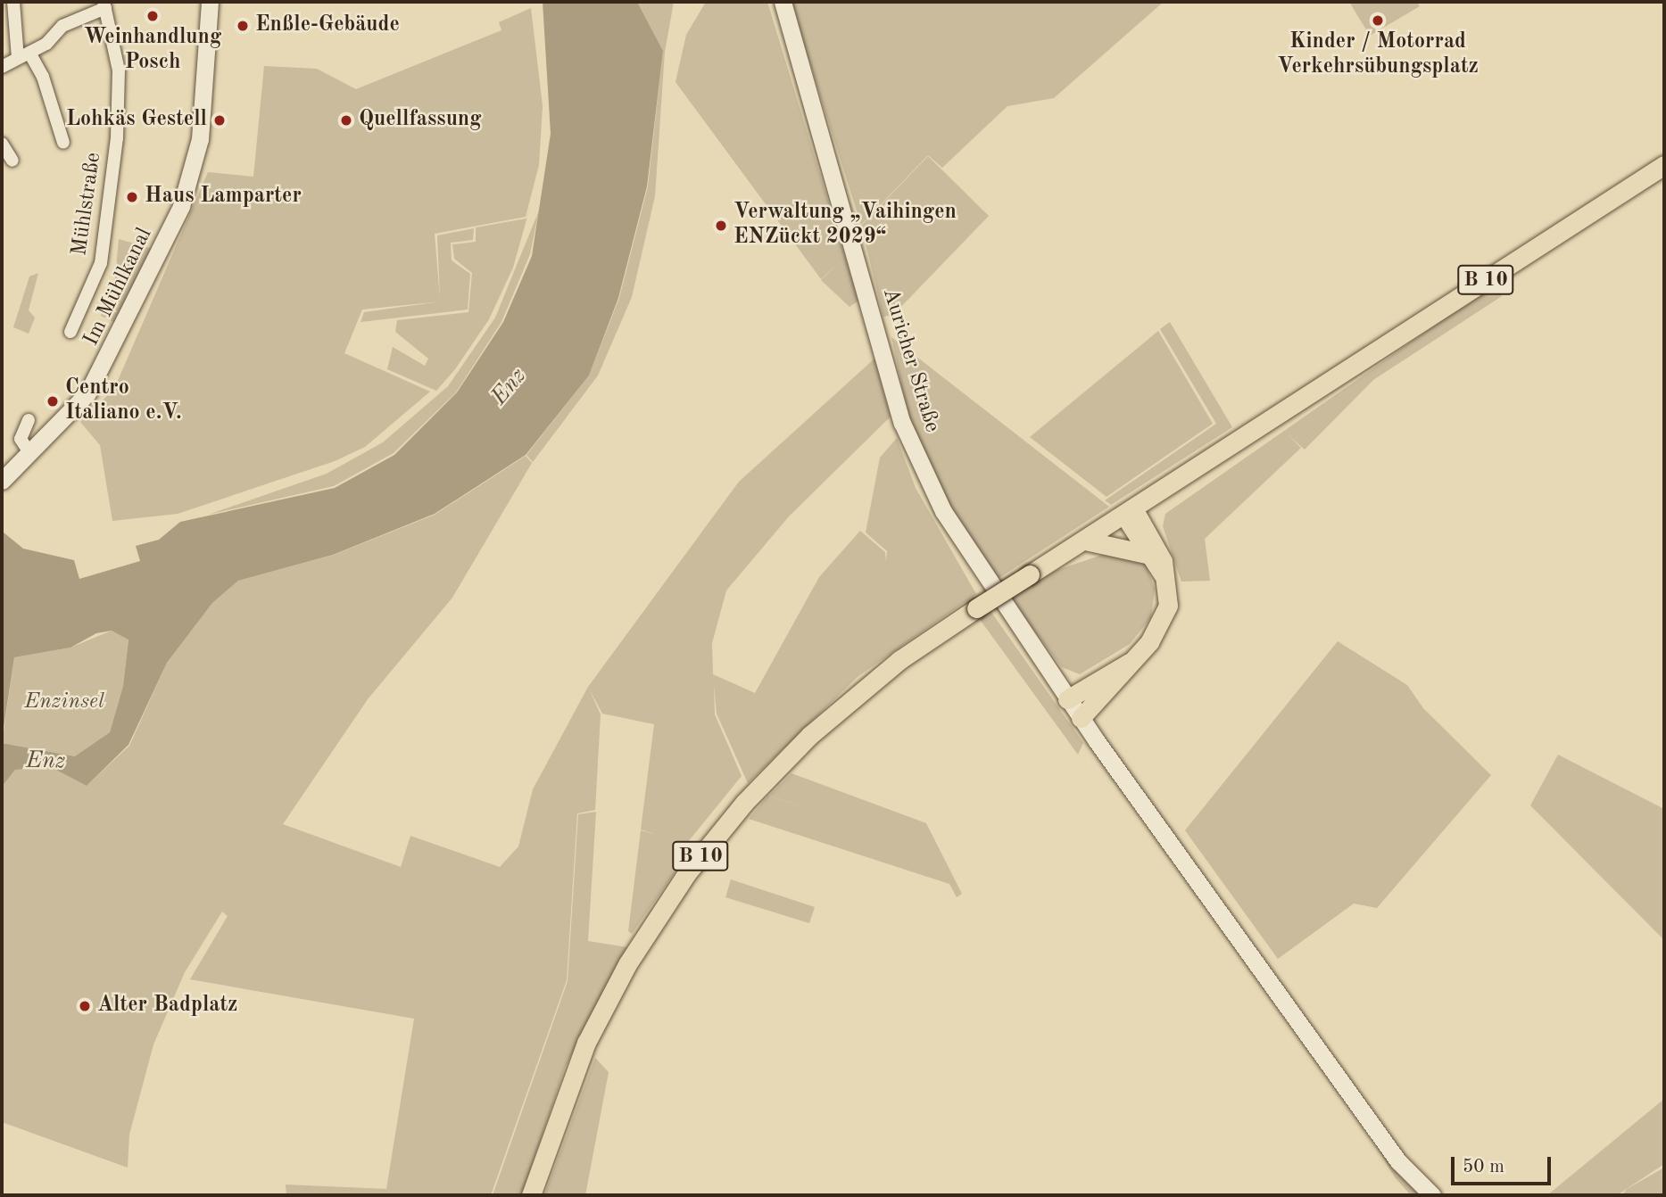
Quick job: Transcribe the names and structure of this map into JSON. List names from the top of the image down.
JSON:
{
  "streets": {
    "main road": ["B 10"],
    "street": ["Mühlstraße", "Im Mühlkanal", "Auricher Straße"]
  },
  "water": ["Enz"],
  "parks": ["Enzinsel"],
  "places": [
    "Weinhandlung Posch",
    "Kinder / Motorrad Verkehrsübungsplatz",
    "Enßle-Gebäude",
    "Lohkäs Gestell",
    "Quellfassung",
    "Haus Lamparter",
    "Verwaltung „Vaihingen ENZückt 2029“",
    "Centro Italiano e.V.",
    "Alter Badplatz"
  ],
  "scale_bar": "50 m"
}
